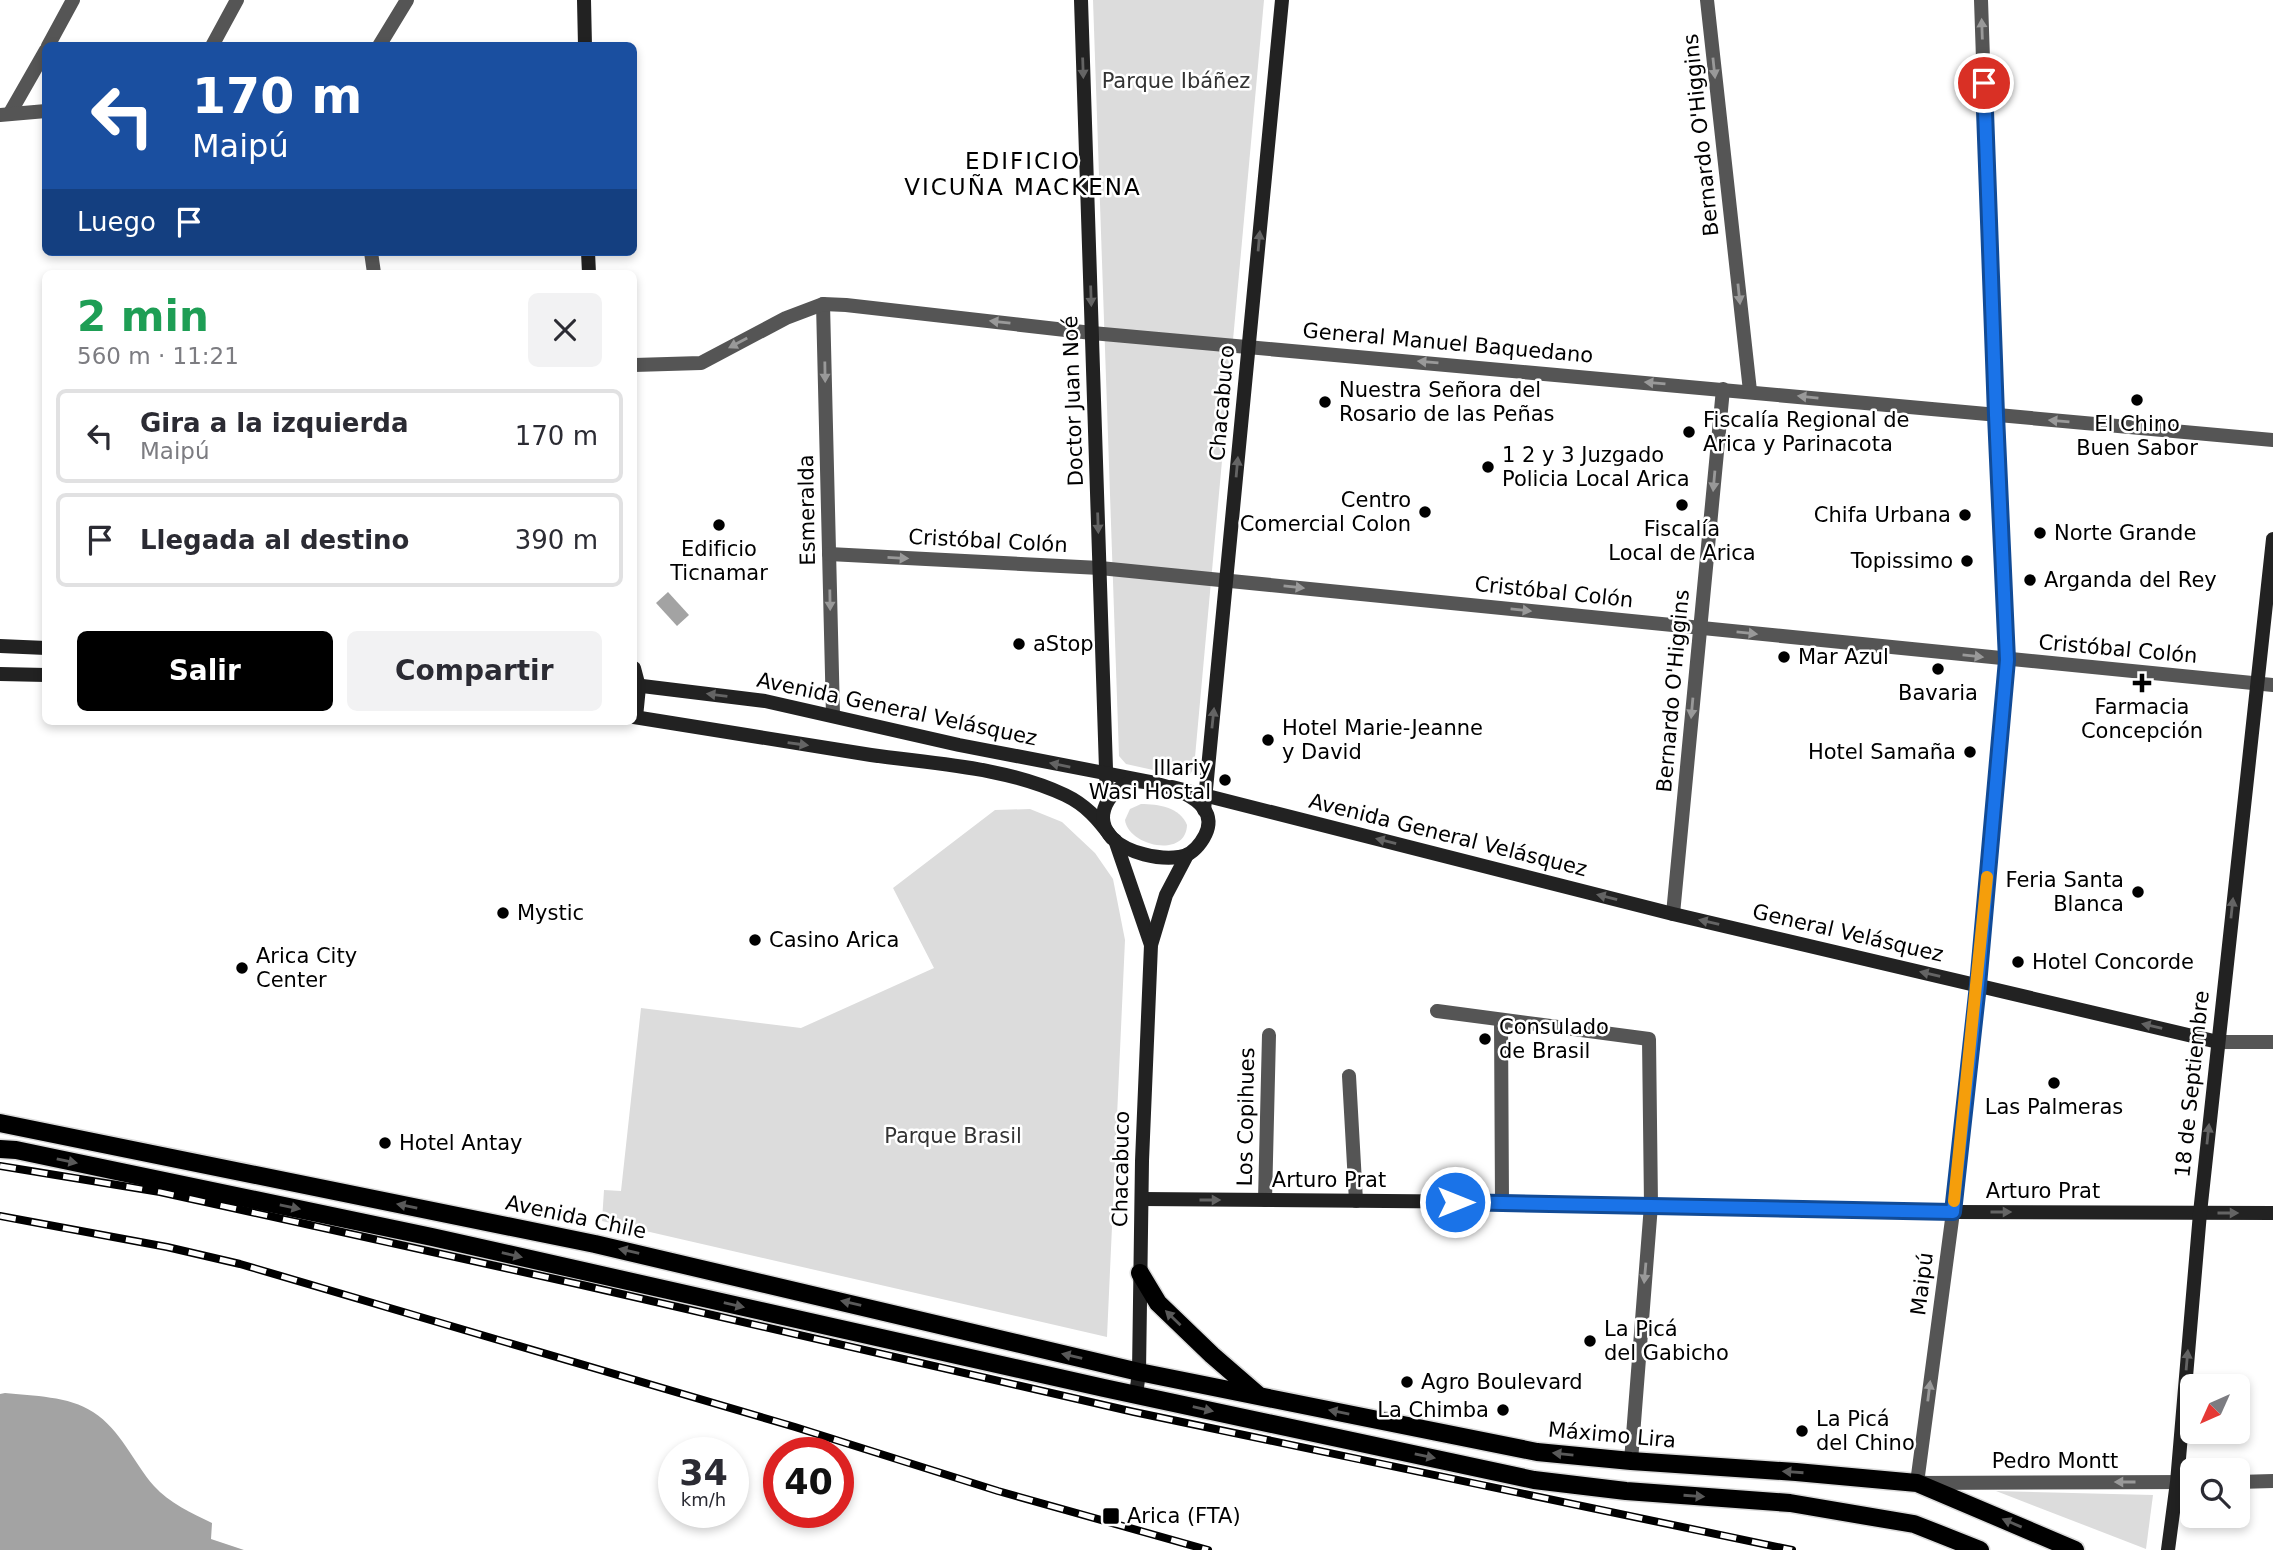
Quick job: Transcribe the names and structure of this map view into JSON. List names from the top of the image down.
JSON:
{
  "streets": {
    "main road": ["Avenida Chile", "Máximo Lira"],
    "street": [
      "Bernardo O'Higgins",
      "General Manuel Baquedano",
      "Doctor Juan Noé",
      "Chacabuco",
      "Esmeralda",
      "Cristóbal Colón",
      "Avenida General Velásquez",
      "General Velásquez",
      "18 de Septiembre",
      "Los Copihues",
      "Arturo Prat",
      "Maipú",
      "Pedro Montt"
    ]
  },
  "crossings": [
    ["Bernardo O'Higgins", "General Manuel Baquedano"],
    ["Bernardo O'Higgins", "Cristóbal Colón"],
    ["Bernardo O'Higgins", "Avenida General Velásquez"],
    ["Bernardo O'Higgins", "General Velásquez"],
    ["General Manuel Baquedano", "Doctor Juan Noé"],
    ["General Manuel Baquedano", "Chacabuco"],
    ["General Manuel Baquedano", "Esmeralda"],
    ["General Manuel Baquedano", "Maipú"],
    ["Doctor Juan Noé", "Chacabuco"],
    ["Doctor Juan Noé", "Cristóbal Colón"],
    ["Doctor Juan Noé", "Avenida General Velásquez"],
    ["Chacabuco", "Cristóbal Colón"],
    ["Chacabuco", "Avenida General Velásquez"],
    ["Chacabuco", "Arturo Prat"],
    ["Chacabuco", "Avenida Chile"],
    ["Chacabuco", "Máximo Lira"],
    ["Esmeralda", "Cristóbal Colón"],
    ["Esmeralda", "Avenida General Velásquez"],
    ["Cristóbal Colón", "18 de Septiembre"],
    ["Cristóbal Colón", "Maipú"],
    ["Avenida General Velásquez", "General Velásquez"],
    ["General Velásquez", "18 de Septiembre"],
    ["General Velásquez", "Maipú"],
    ["18 de Septiembre", "Arturo Prat"],
    ["18 de Septiembre", "Pedro Montt"],
    ["Los Copihues", "Arturo Prat"],
    ["Arturo Prat", "Maipú"],
    ["Avenida Chile", "Máximo Lira"],
    ["Maipú", "Máximo Lira"],
    ["Maipú", "Pedro Montt"],
    ["Máximo Lira", "Pedro Montt"]
  ],
  "one_way": [
    "Bernardo O'Higgins",
    "General Manuel Baquedano",
    "Doctor Juan Noé",
    "Chacabuco",
    "Esmeralda",
    "Cristóbal Colón",
    "General Velásquez",
    "18 de Septiembre",
    "Arturo Prat",
    "Maipú",
    "Pedro Montt"
  ],
  "districts": ["EDIFICIO VICUÑA MACKENA"],
  "parks": ["Parque Ibáñez", "Parque Brasil"],
  "places": {
    "other": [
      "El Chino Buen Sabor",
      "Nuestra Señora del Rosario de las Peñas",
      "Fiscalía Regional de Arica y Parinacota",
      "1 2 y 3 Juzgado Policia Local Arica",
      "Fiscalía Local de Arica",
      "Centro Comercial Colon",
      "Chifa Urbana",
      "Edificio Ticnamar",
      "Norte Grande",
      "Topissimo",
      "Arganda del Rey",
      "aStop",
      "Mar Azul",
      "Bavaria",
      "Hotel Marie-Jeanne y David",
      "Hotel Samaña",
      "Illariy Wasi Hostal",
      "Feria Santa Blanca",
      "Mystic",
      "Casino Arica",
      "Hotel Concorde",
      "Arica City Center",
      "Consulado de Brasil",
      "Las Palmeras",
      "Hotel Antay",
      "La Picá del Gabicho",
      "Agro Boulevard",
      "La Chimba",
      "La Picá del Chino"
    ],
    "health": ["Farmacia Concepción"],
    "transit": ["Arica (FTA)"]
  },
  "north": "bottom left",
  "page": {
    "turn": ["170 m", "Maipú"],
    "then": "Luego",
    "heading": ["2 min", "560 m · 11:21"],
    "list": [
      {
        "name": "Gira a la izquierda",
        "note": "Maipú",
        "value": "170 m"
      },
      {
        "name": "Llegada al destino",
        "value": "390 m"
      }
    ],
    "buttons": ["Salir", "Compartir"],
    "speed": "34 km/h",
    "limit": "40"
  }
}
